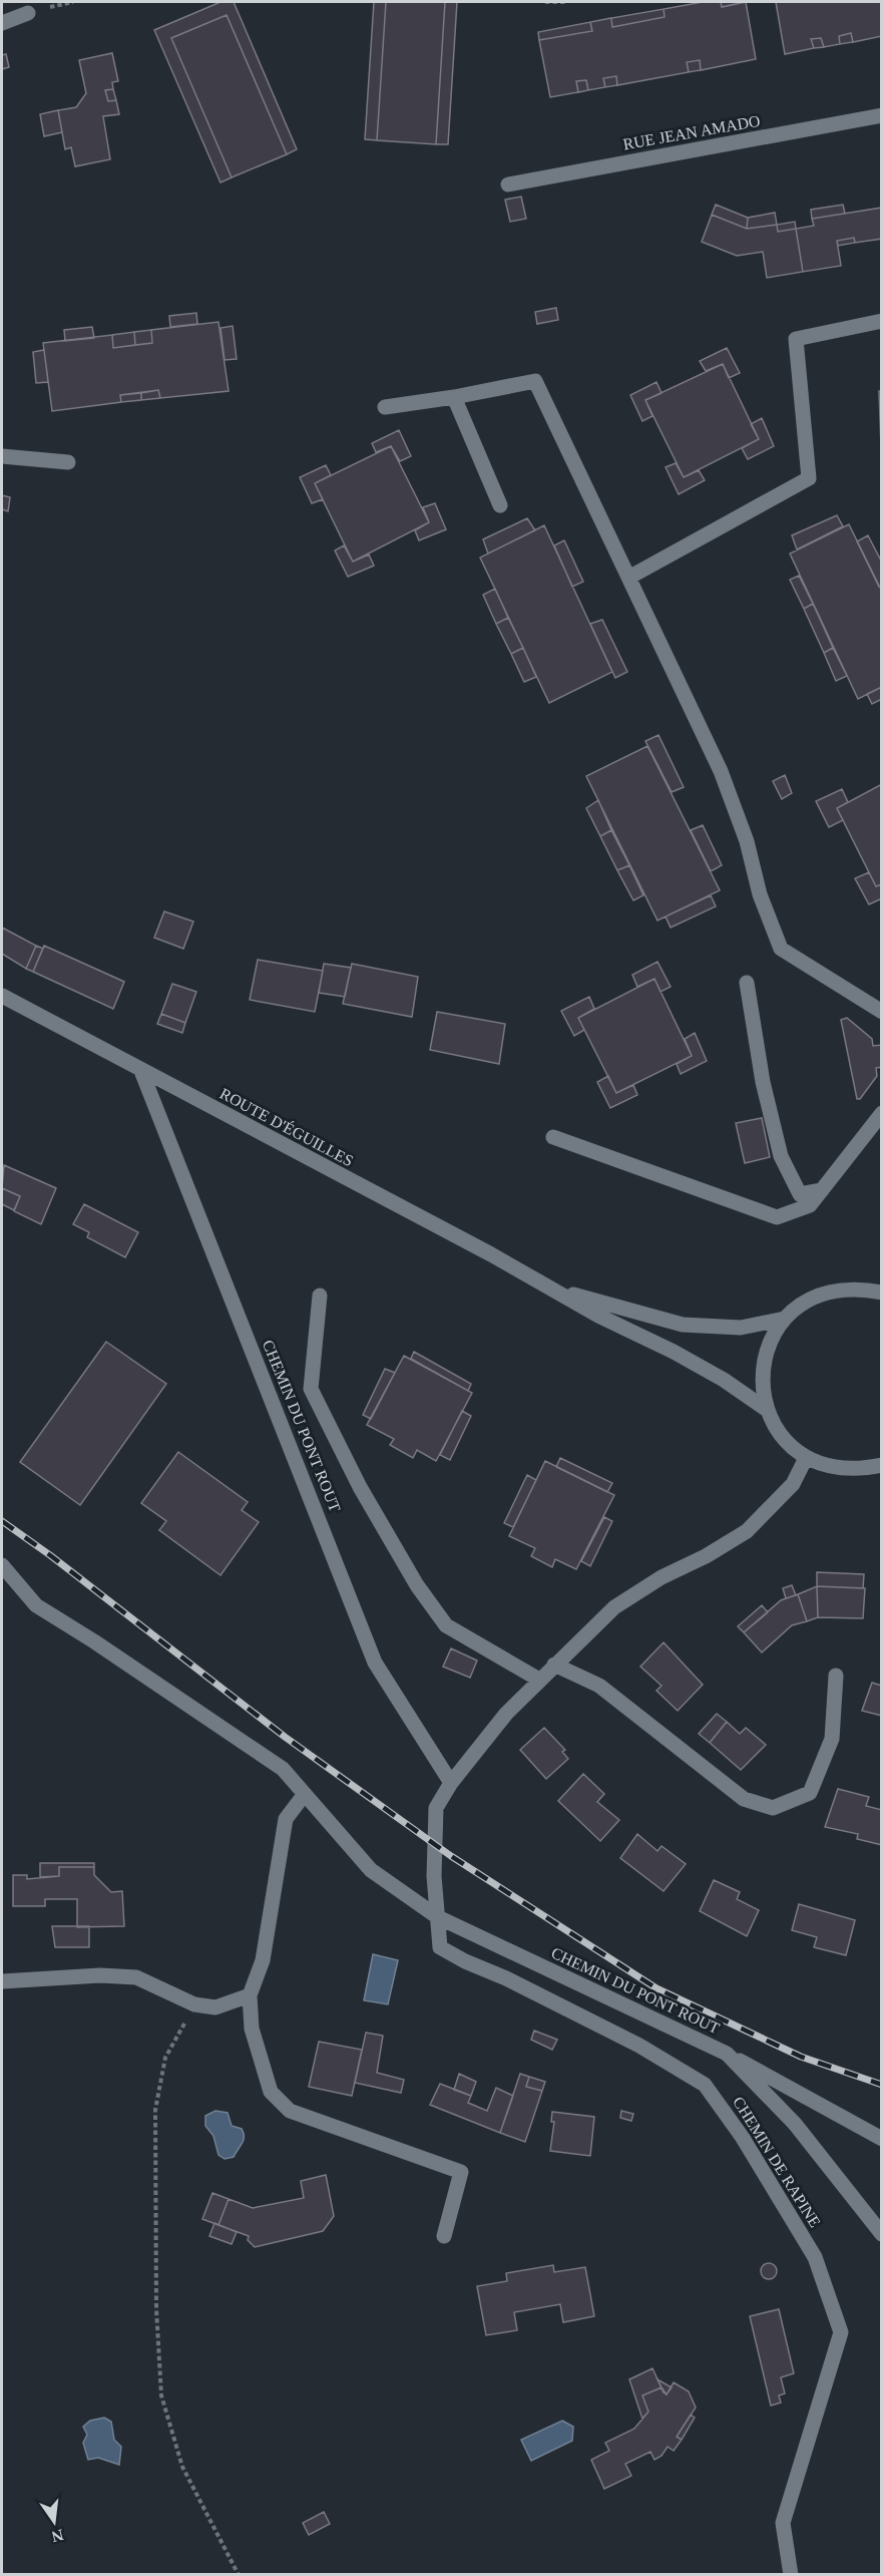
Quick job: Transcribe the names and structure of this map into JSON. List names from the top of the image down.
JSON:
{
  "streets": {
    "street": [
      "RUE JEAN AMADO",
      "ROUTE D'ÉGUILLES",
      "CHEMIN DU PONT ROUT",
      "CHEMIN DE RAPINE"
    ]
  },
  "crossings": [
    ["ROUTE D'ÉGUILLES", "CHEMIN DU PONT ROUT"],
    ["CHEMIN DU PONT ROUT", "CHEMIN DE RAPINE"]
  ],
  "north": "bottom"
}
